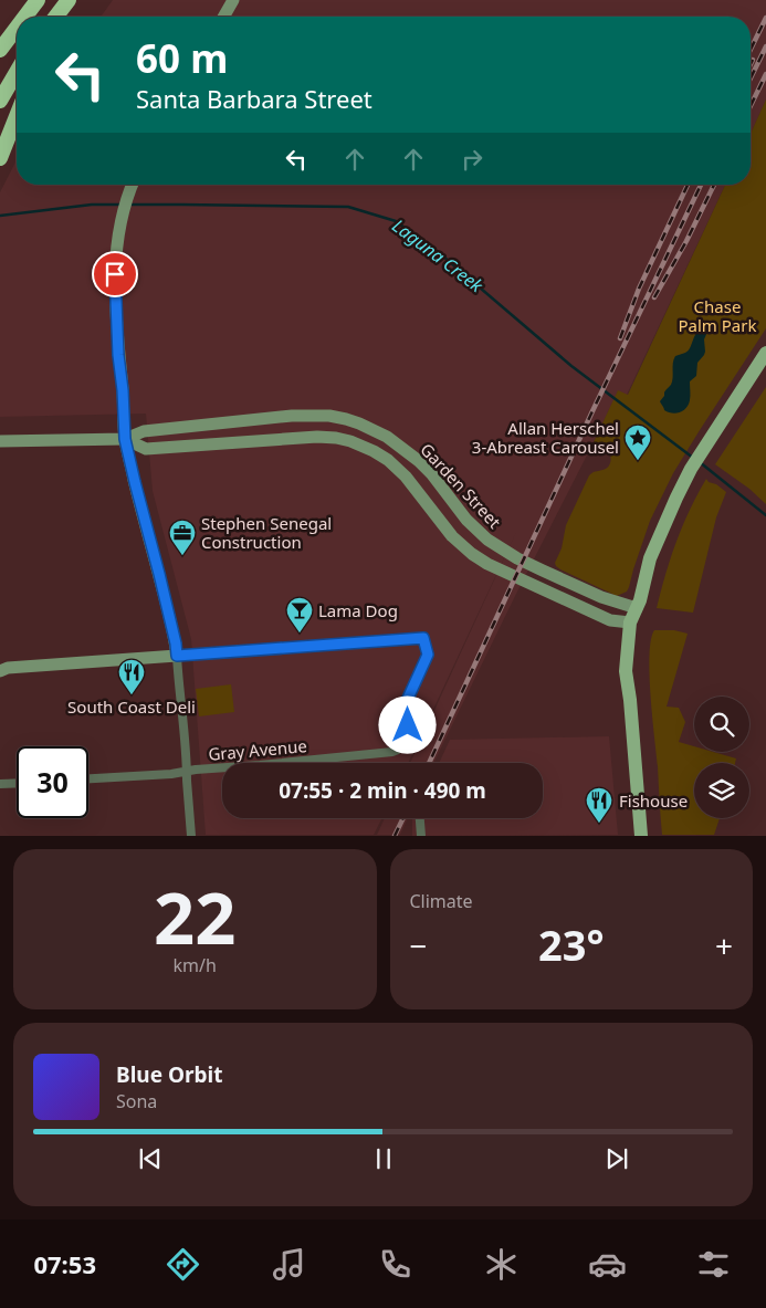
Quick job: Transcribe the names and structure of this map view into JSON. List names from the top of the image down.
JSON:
{
  "streets": {
    "main road": ["Garden Street"],
    "street": ["Gray Avenue"]
  },
  "water": ["Laguna Creek"],
  "parks": ["Chase Palm Park"],
  "places": {
    "place": ["Allan Herschel 3-Abreast Carousel"],
    "office": ["Stephen Senegal Construction"],
    "bar": ["Lama Dog"],
    "restaurant": ["South Coast Deli", "Fishouse"]
  },
  "page": {
    "turn": ["60 m", "Santa Barbara Street"],
    "limit": "30",
    "trip": "07:55 · 2 min · 490 m",
    "tile": [
      ["22", "km/h"],
      "Climate"
    ],
    "heat": ["−", "23°", "+"],
    "song": ["Blue Orbit", "Sona"],
    "tabs": "07:53"
  }
}
